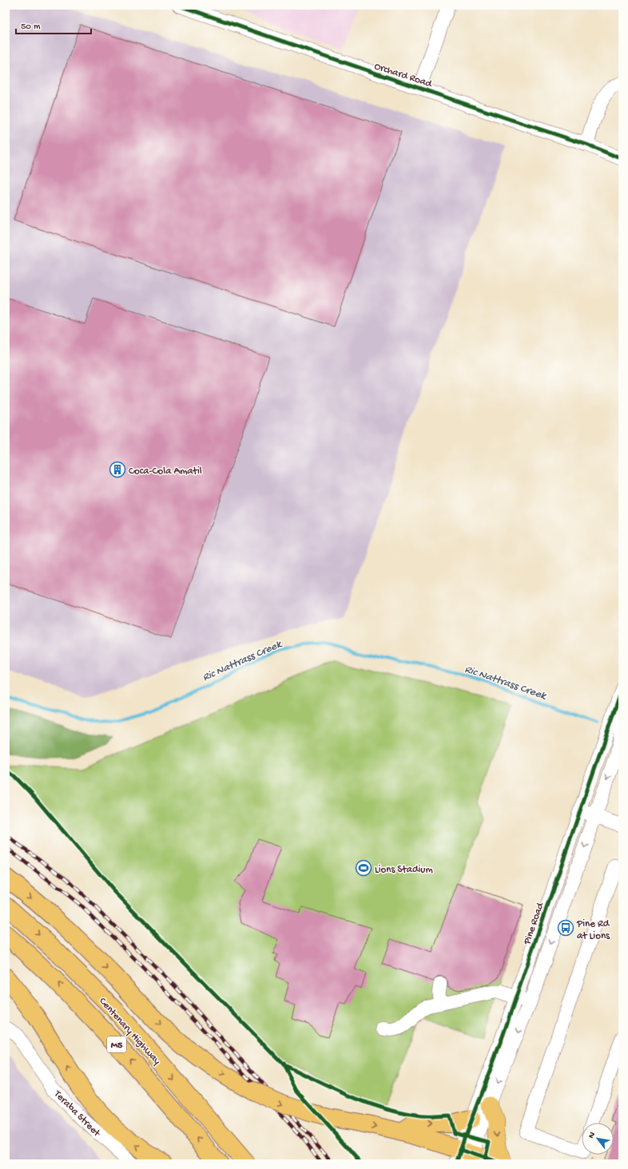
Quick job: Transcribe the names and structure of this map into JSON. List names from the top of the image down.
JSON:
{
  "streets": {
    "highway": ["Centenary Highway", "M5"],
    "street": ["Orchard Road", "Pine Road", "Teraba Street"]
  },
  "water": ["Ric Nattrass Creek"],
  "places": {
    "building": ["Coca-Cola Amatil"],
    "sports": ["Lions Stadium"],
    "bus stop": ["Pine Rd at Lions"]
  },
  "scale_bar": "50 m",
  "north": "top left"
}
